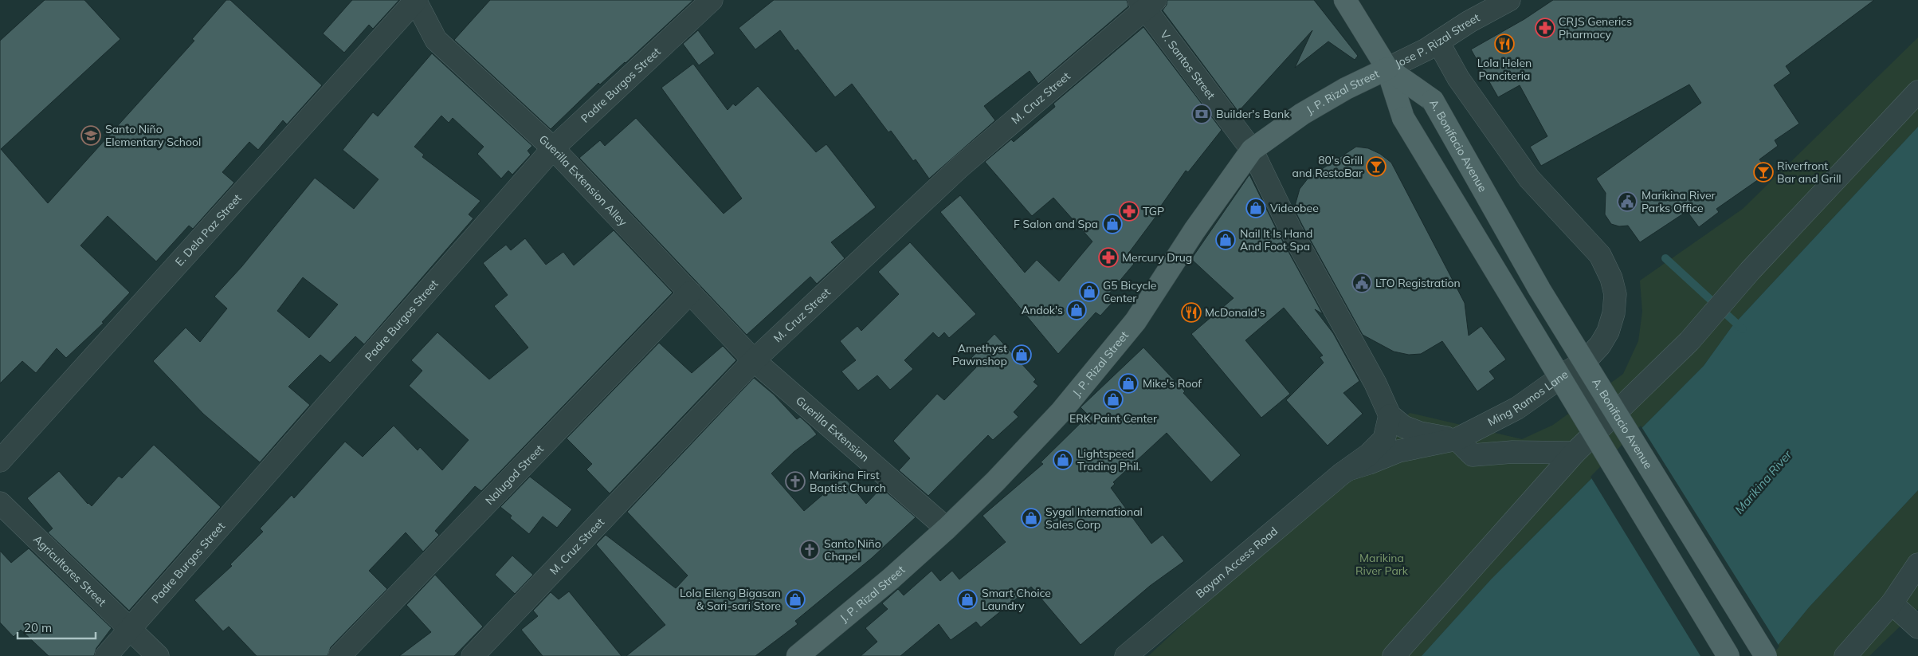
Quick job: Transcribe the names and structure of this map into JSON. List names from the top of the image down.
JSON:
{
  "streets": {
    "main road": ["J. P. Rizal Street", "A. Bonifacio Avenue"],
    "street": [
      "Jose P. Rizal Street",
      "V. Santos Street",
      "Padre Burgos Street",
      "M. Cruz Street",
      "Guerilla Extension Alley",
      "E. Dela Paz Street",
      "Ming Ramos Lane",
      "Guerilla Extension",
      "Nalugod Street",
      "Bayan Access Road",
      "Agricultores Street"
    ]
  },
  "crossings": [
    ["Jose P. Rizal Street", "J. P. Rizal Street"],
    ["Jose P. Rizal Street", "A. Bonifacio Avenue"],
    ["Jose P. Rizal Street", "Ming Ramos Lane"],
    ["V. Santos Street", "J. P. Rizal Street"],
    ["V. Santos Street", "M. Cruz Street"],
    ["Padre Burgos Street", "Guerilla Extension Alley"],
    ["Padre Burgos Street", "Agricultores Street"],
    ["J. P. Rizal Street", "A. Bonifacio Avenue"],
    ["J. P. Rizal Street", "Guerilla Extension"],
    ["M. Cruz Street", "Guerilla Extension Alley"],
    ["M. Cruz Street", "Guerilla Extension"],
    ["Guerilla Extension Alley", "E. Dela Paz Street"],
    ["Guerilla Extension Alley", "Guerilla Extension"],
    ["Guerilla Extension Alley", "Nalugod Street"],
    ["Ming Ramos Lane", "Bayan Access Road"]
  ],
  "water": ["Marikina River"],
  "parks": ["Marikina River Park"],
  "places": {
    "pharmacy": ["CRJS Generics Pharmacy", "TGP", "Mercury Drug"],
    "restaurant": ["Lola Helen Panciteria", "McDonald's"],
    "bank": ["Builder's Bank"],
    "school or university": ["Santo Niño Elementary School"],
    "bar": ["80's Grill and RestoBar", "Riverfront Bar and Grill"],
    "public building": ["Marikina River Parks Office", "LTO Registration"],
    "shop": [
      "Videobee",
      "F Salon and Spa",
      "Nail It Is Hand And Foot Spa",
      "G5 Bicycle Center",
      "Andok's",
      "Amethyst Pawnshop",
      "Mike's Roof",
      "ERK Paint Center",
      "Lightspeed Trading Phil.",
      "Sygal International Sales Corp",
      "Lola Eileng Bigasan & Sari-sari Store",
      "Smart Choice Laundry"
    ],
    "church": ["Marikina First Baptist Church", "Santo Niño Chapel"]
  },
  "scale_bar": "20 m"
}
